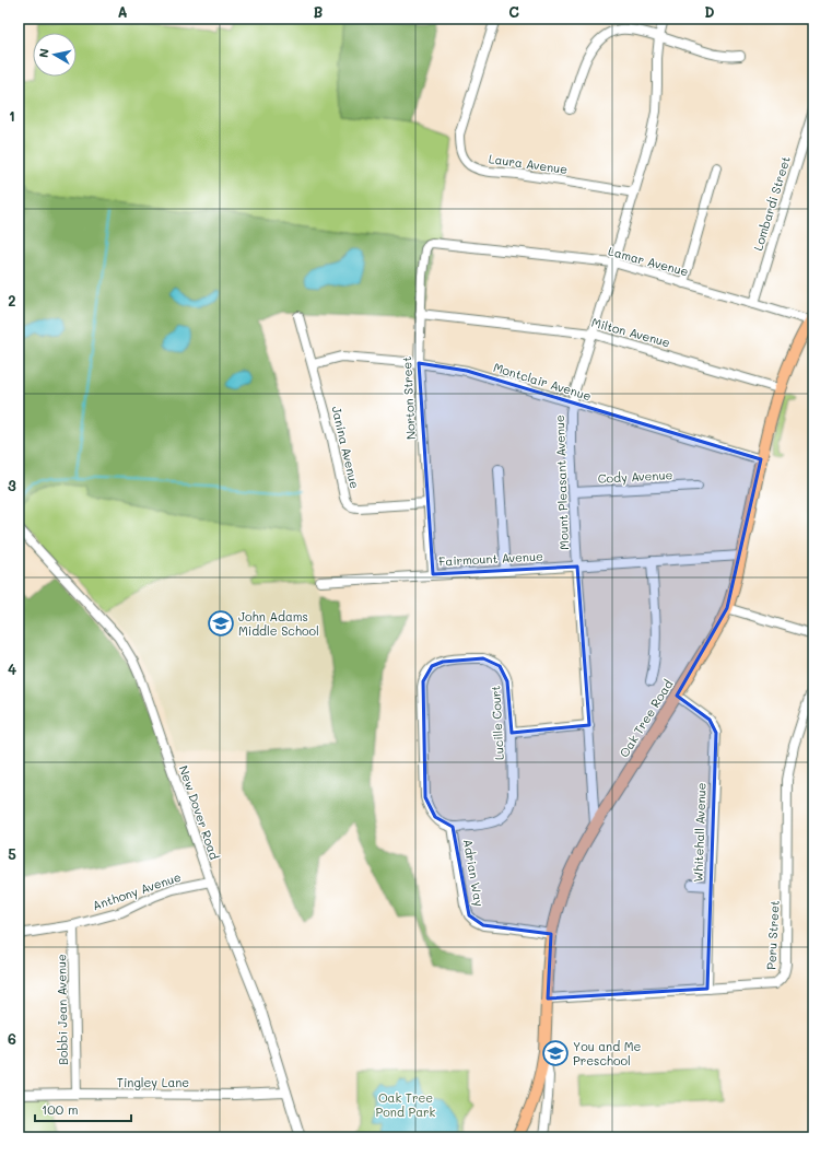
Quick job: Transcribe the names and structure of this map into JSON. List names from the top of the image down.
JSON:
{
  "streets": {
    "main road": ["Oak Tree Road"],
    "street": [
      "Laura Avenue",
      "Lombardi Street",
      "Lamar Avenue",
      "Milton Avenue",
      "Montclair Avenue",
      "Norton Street",
      "Janina Avenue",
      "Cody Avenue",
      "Mount Pleasant Avenue",
      "Fairmount Avenue",
      "Lucille Court",
      "New Dover Road",
      "Whitehall Avenue",
      "Adrian Way",
      "Anthony Avenue",
      "Peru Street",
      "Bobbi Jean Avenue",
      "Tingley Lane"
    ]
  },
  "crossings": [
    ["Laura Avenue", "Mount Pleasant Avenue"],
    ["Lombardi Street", "Lamar Avenue"],
    ["Lamar Avenue", "Norton Street"],
    ["Lamar Avenue", "Mount Pleasant Avenue"],
    ["Lamar Avenue", "Oak Tree Road"],
    ["Milton Avenue", "Norton Street"],
    ["Milton Avenue", "Mount Pleasant Avenue"],
    ["Milton Avenue", "Oak Tree Road"],
    ["Montclair Avenue", "Norton Street"],
    ["Montclair Avenue", "Janina Avenue"],
    ["Montclair Avenue", "Mount Pleasant Avenue"],
    ["Montclair Avenue", "Oak Tree Road"],
    ["Norton Street", "Janina Avenue"],
    ["Norton Street", "Fairmount Avenue"],
    ["Cody Avenue", "Mount Pleasant Avenue"],
    ["Mount Pleasant Avenue", "Fairmount Avenue"],
    ["Mount Pleasant Avenue", "Oak Tree Road"],
    ["Fairmount Avenue", "Oak Tree Road"],
    ["Oak Tree Road", "Whitehall Avenue"],
    ["Oak Tree Road", "Adrian Way"],
    ["Oak Tree Road", "Peru Street"],
    ["Lucille Court", "Adrian Way"],
    ["New Dover Road", "Anthony Avenue"],
    ["New Dover Road", "Tingley Lane"],
    ["Whitehall Avenue", "Peru Street"],
    ["Anthony Avenue", "Bobbi Jean Avenue"],
    ["Bobbi Jean Avenue", "Tingley Lane"]
  ],
  "parks": ["Oak Tree Pond Park"],
  "places": {
    "school or university": ["John Adams Middle School", "You and Me Preschool"]
  },
  "scale_bar": "100 m",
  "north": "left",
  "grid": {
    "columns": [
      "A",
      "B",
      "C",
      "D"
    ],
    "rows": [
      "1",
      "2",
      "3",
      "4",
      "5",
      "6"
    ]
  }
}
